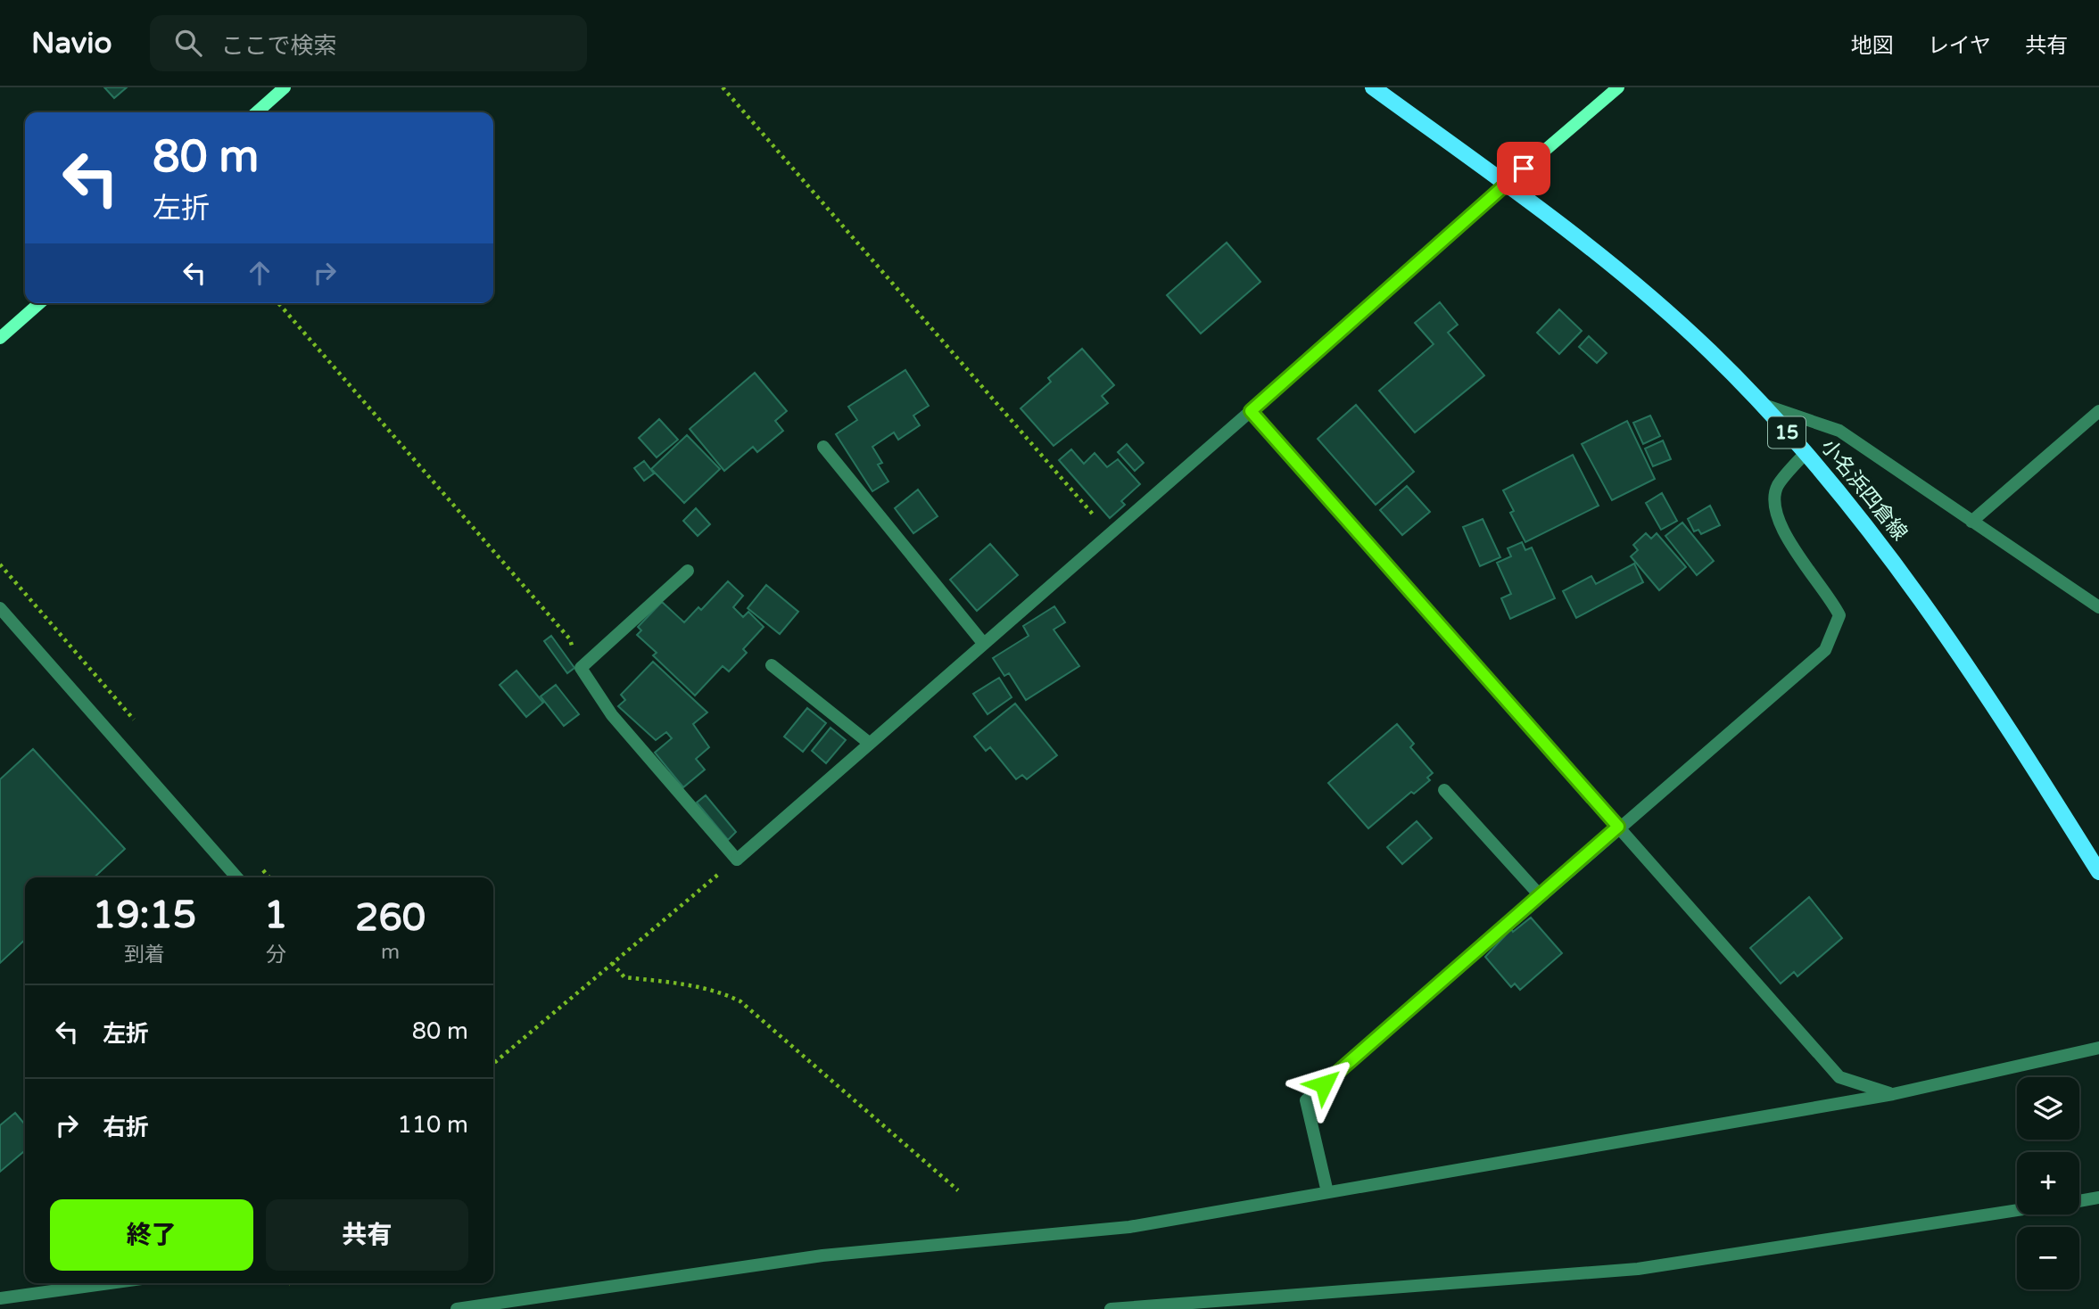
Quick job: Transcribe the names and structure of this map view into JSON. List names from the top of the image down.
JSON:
{
  "streets": {
    "main road": ["15", "小名浜四倉線"]
  },
  "page": {
    "header": "Navio",
    "search": "ここで検索",
    "nav": ["地図", "レイヤ", "共有"],
    "turn": ["80 m", "左折"],
    "eta": [
      "19:15",
      "到着",
      "1",
      "分",
      "260",
      "m"
    ],
    "list": [
      {
        "name": "左折",
        "value": "80 m"
      },
      {
        "name": "右折",
        "value": "110 m"
      }
    ],
    "map_buttons": ["+", "−"],
    "buttons": ["終了", "共有"]
  }
}
